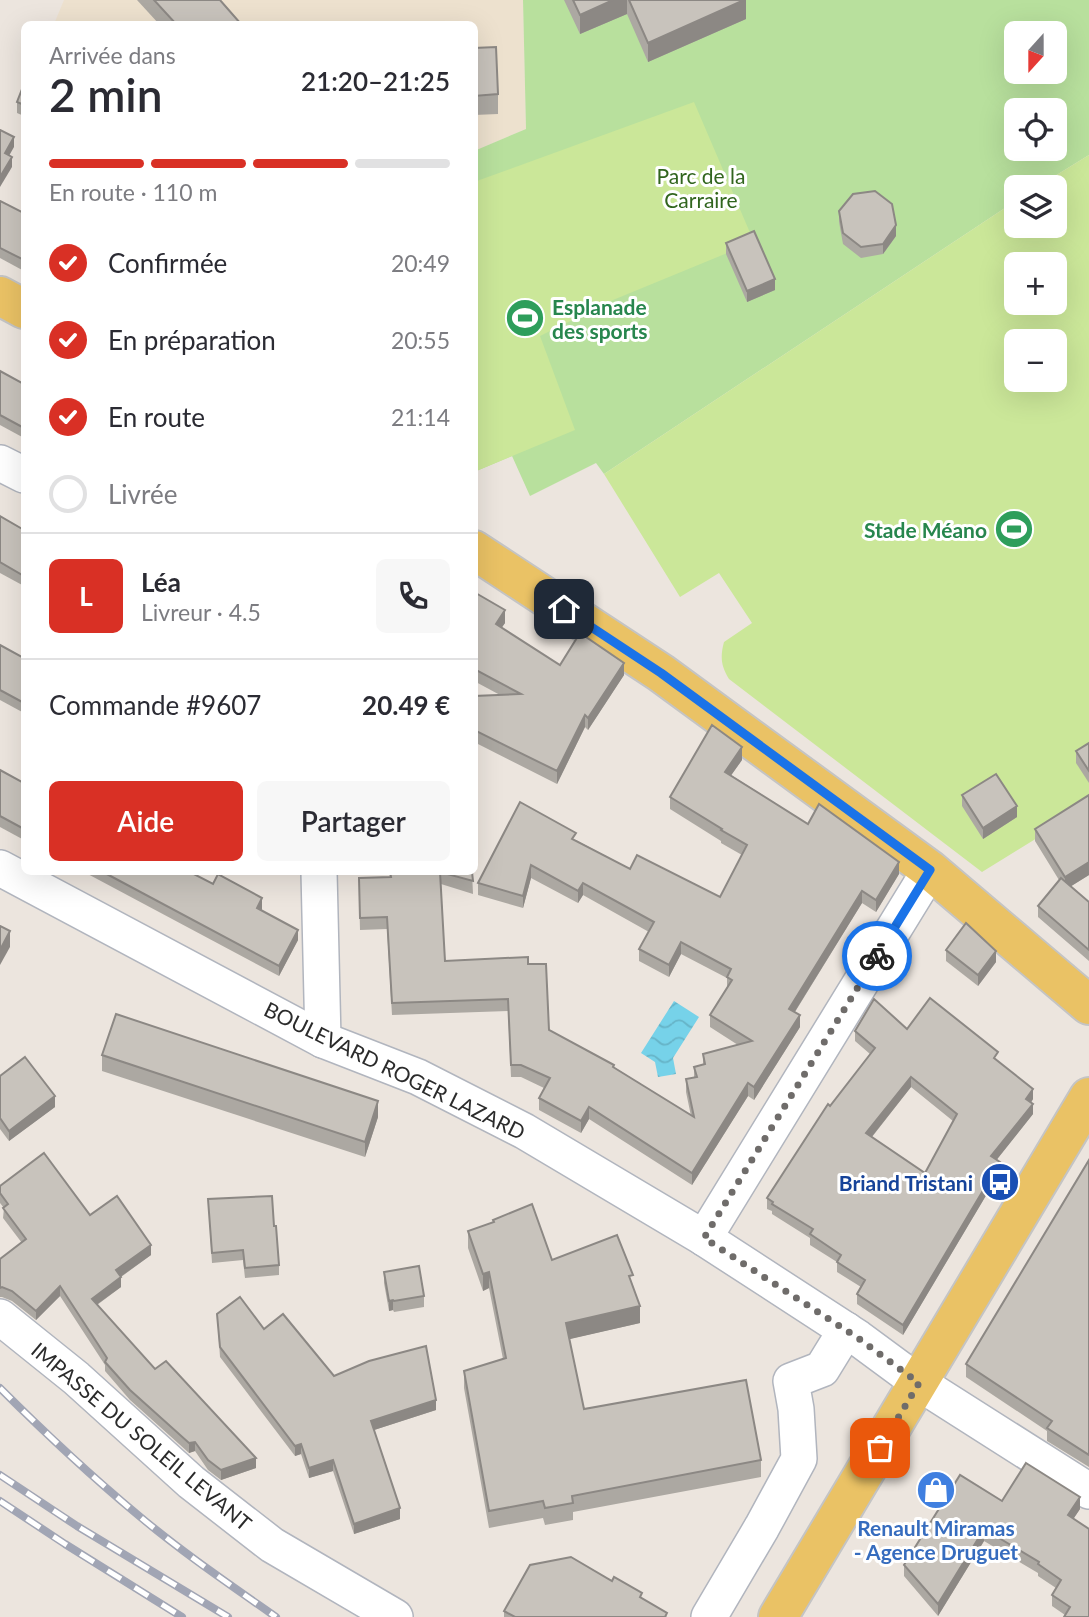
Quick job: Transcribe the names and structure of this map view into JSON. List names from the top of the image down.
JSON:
{
  "streets": {
    "street": ["BOULEVARD ROGER LAZARD", "IMPASSE DU SOLEIL LEVANT"]
  },
  "parks": ["Parc de la Carraire"],
  "places": {
    "sports": ["Esplanade des sports", "Stade Méano"],
    "bus stop": ["Briand Tristani"],
    "shop": ["Renault Miramas - Agence Druguet"]
  },
  "north": "bottom",
  "page": {
    "map_buttons": ["+", "−"],
    "heading": ["2 min", "Arrivée dans", "21:20–21:25"],
    "panel": [
      "Léa",
      "Livreur · 4.5",
      "Commande #9607",
      "20.49 €"
    ],
    "bar": "En route · 110 m",
    "list": [
      ["Confirmée", "20:49"],
      ["En préparation", "20:55"],
      ["En route", "21:14"],
      "Livrée"
    ],
    "round": "L",
    "buttons": ["Aide", "Partager"]
  }
}
